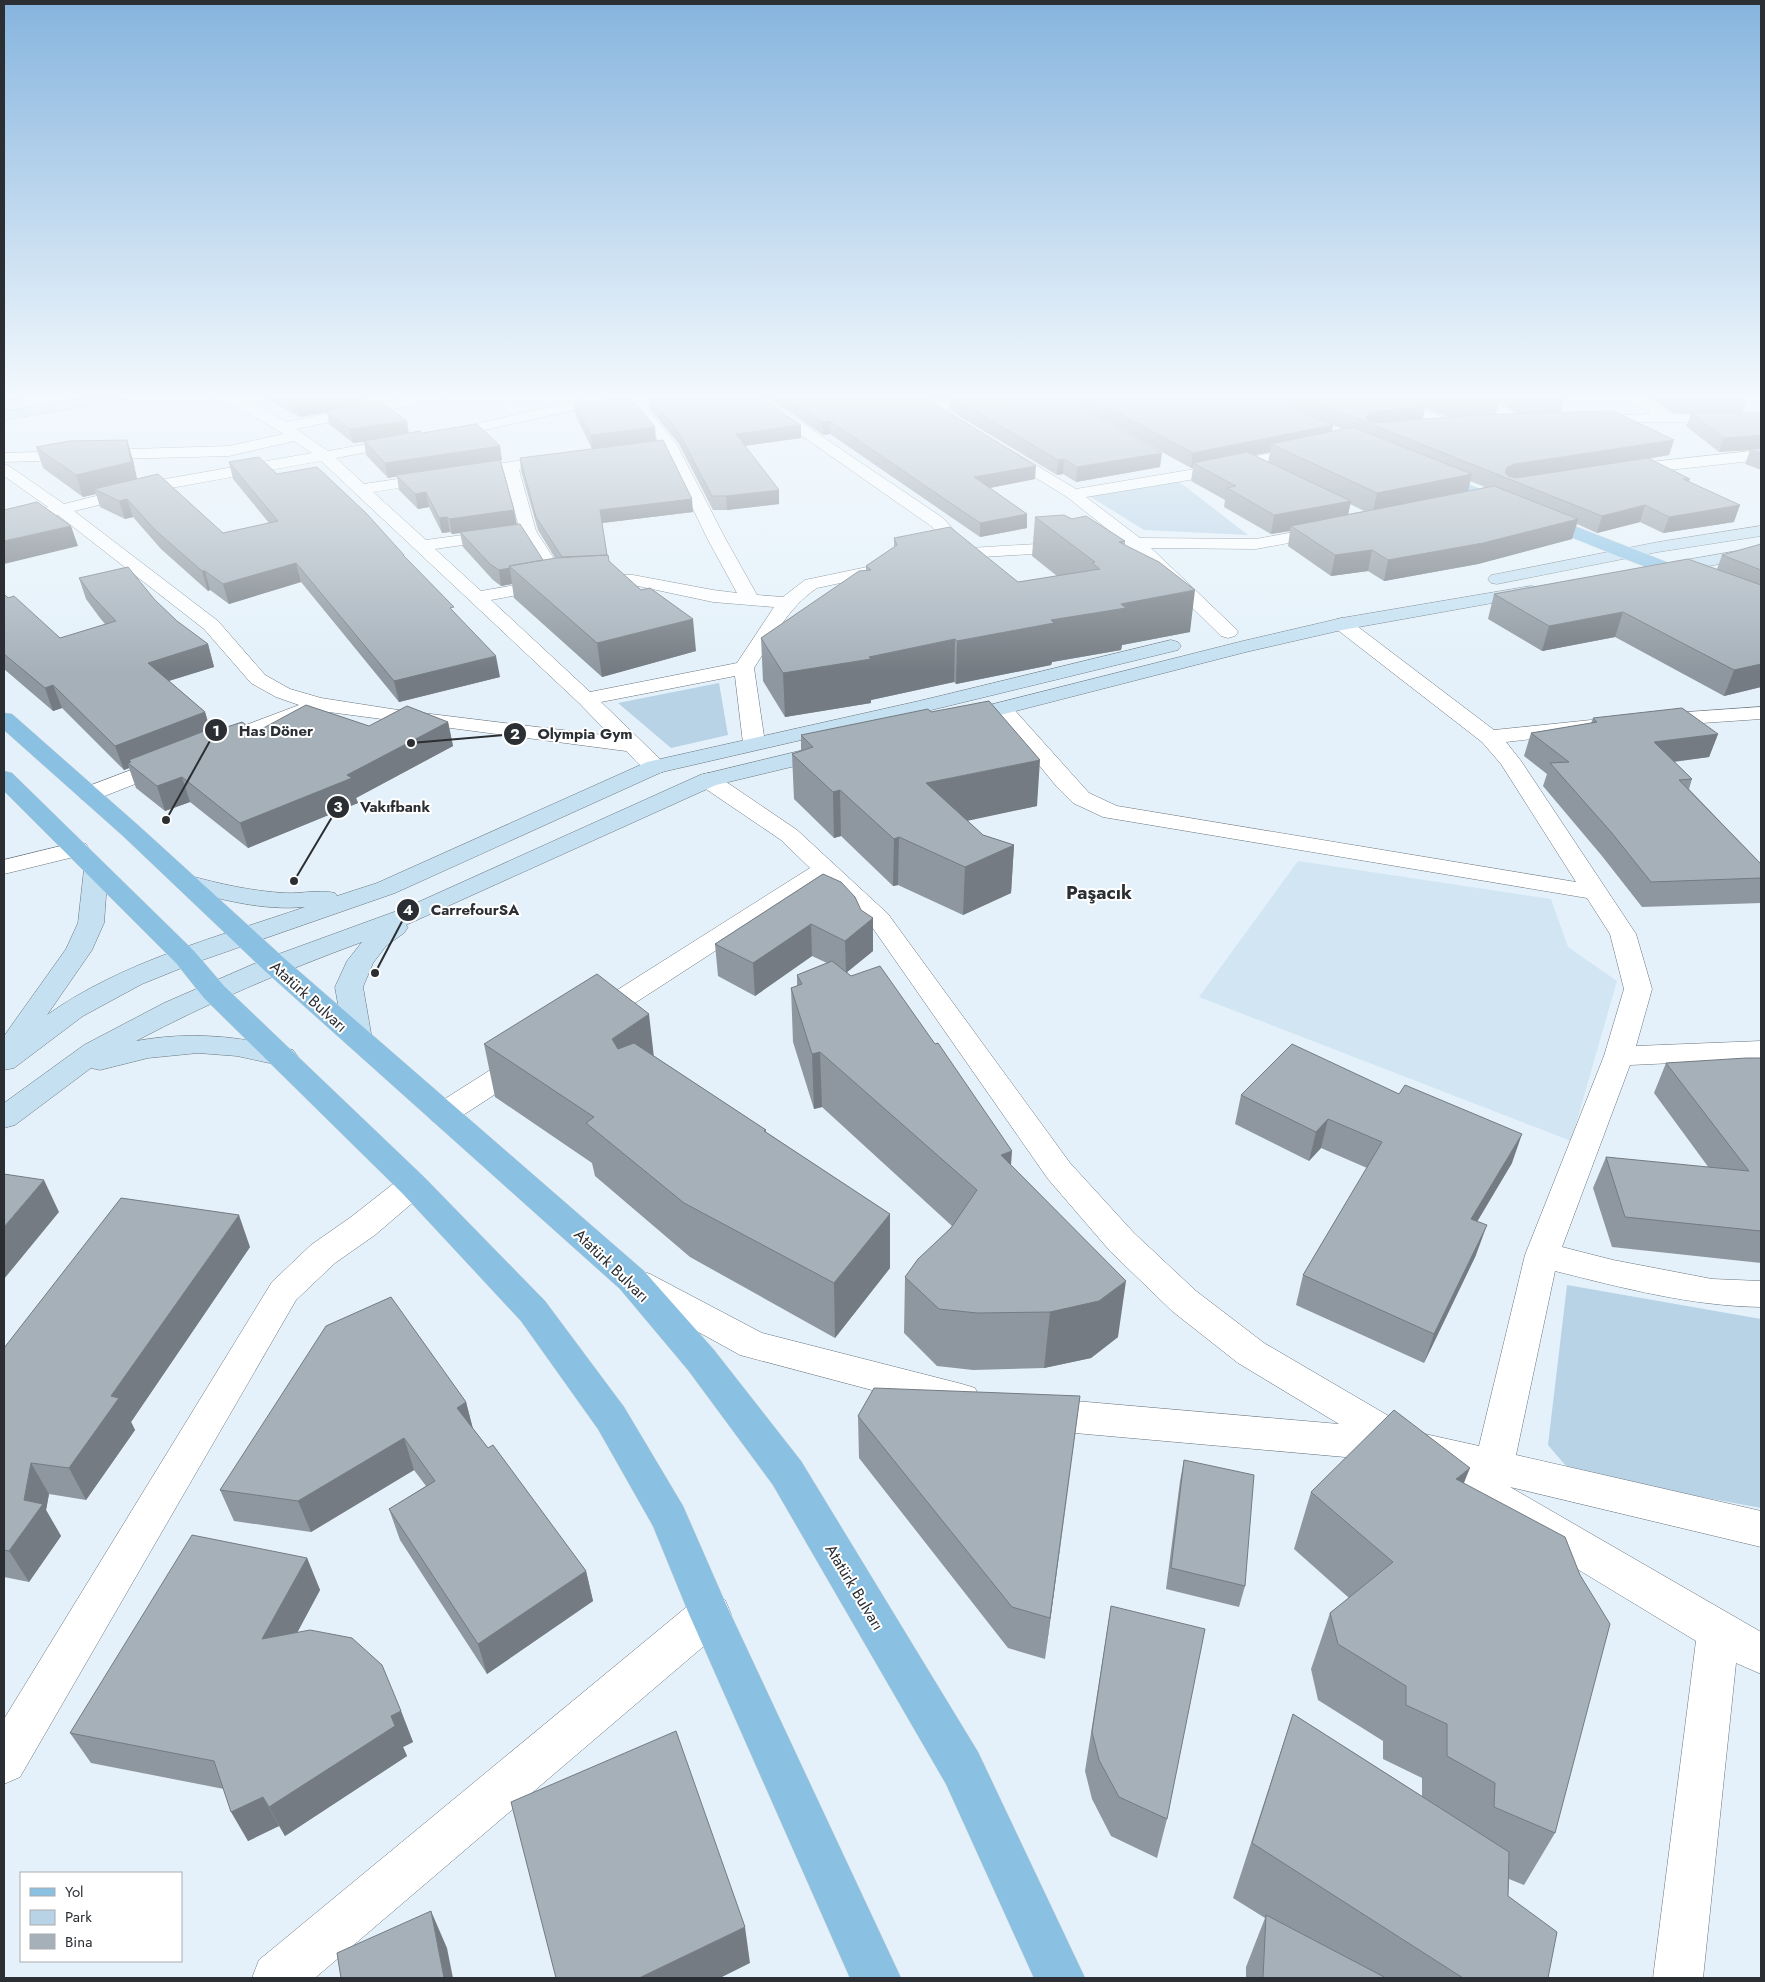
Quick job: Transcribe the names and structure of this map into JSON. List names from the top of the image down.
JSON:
{
  "streets": {
    "main road": ["Atatürk Bulvarı"]
  },
  "districts": ["Paşacık"],
  "places": [
    "Olympia Gym",
    "Has Döner",
    "Vakıfbank",
    "CarrefourSA"
  ],
  "legend": ["Yol", "Park", "Bina"]
}
